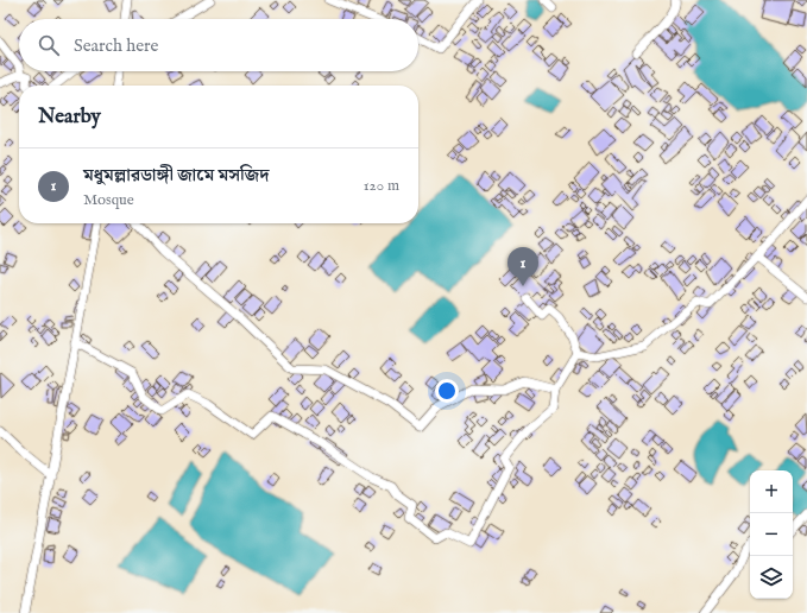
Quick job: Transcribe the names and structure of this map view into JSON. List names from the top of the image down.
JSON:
{
  "page": {
    "search": "Search here",
    "heading": "Nearby",
    "list": [
      {
        "mark": "1",
        "name": "মধুমল্লারডাঙ্গী জামে মসজিদ",
        "note": "Mosque",
        "value": "120 m"
      }
    ],
    "pins": "1",
    "map_buttons": ["+", "−"]
  }
}
